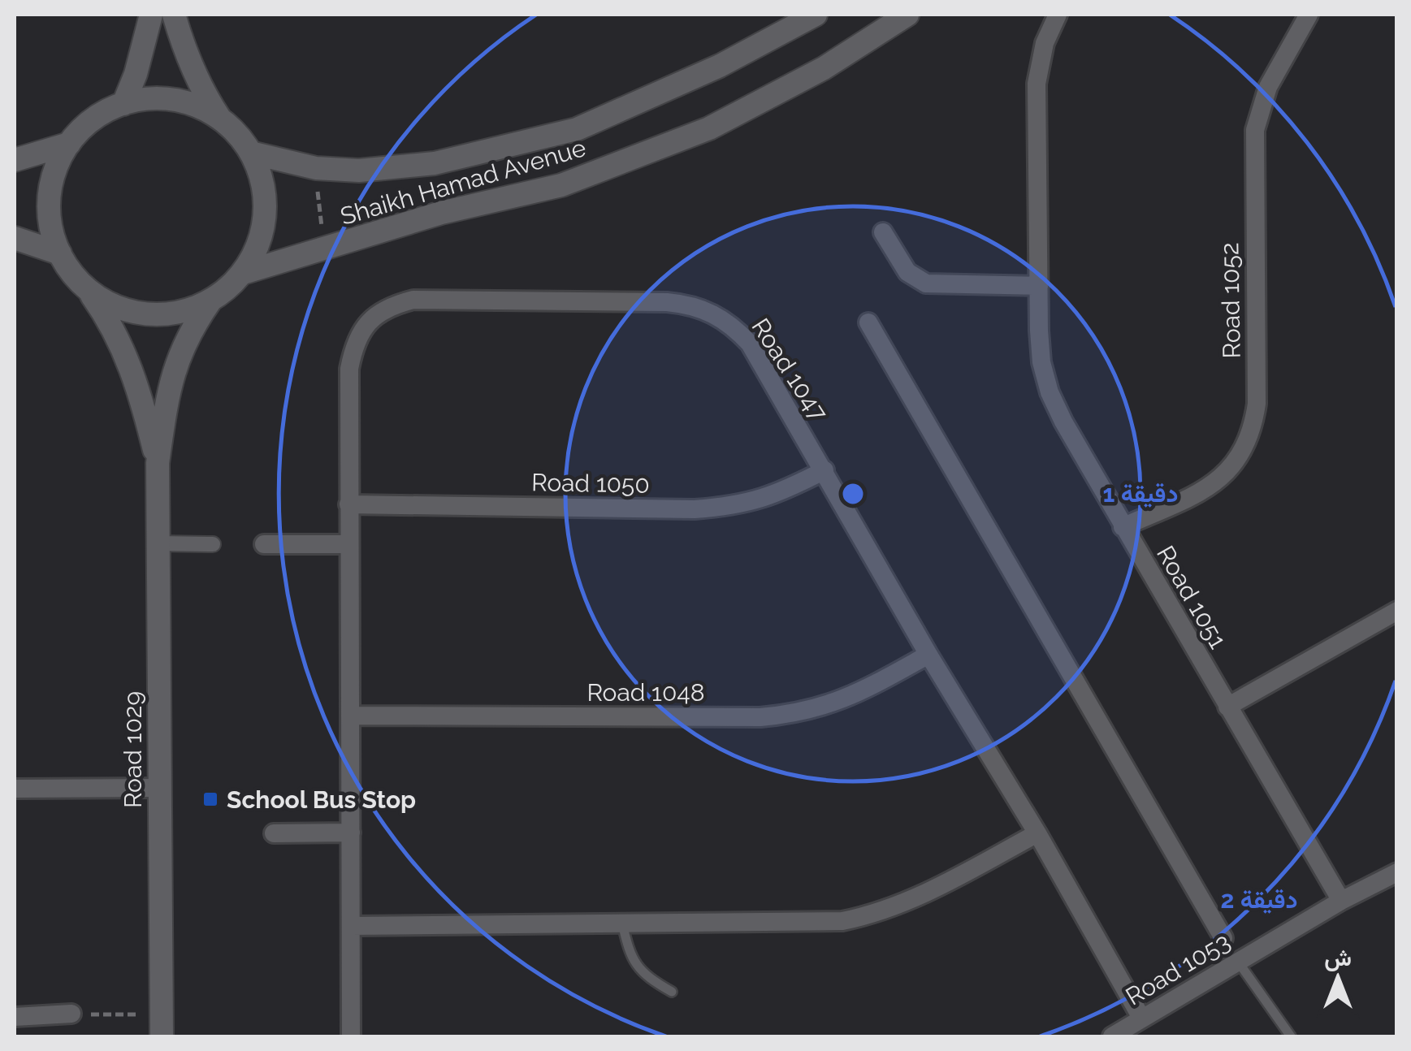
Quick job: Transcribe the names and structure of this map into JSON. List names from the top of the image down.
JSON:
{
  "streets": {
    "street": [
      "Shaikh Hamad Avenue",
      "Road 1052",
      "Road 1047",
      "Road 1050",
      "Road 1051",
      "Road 1048",
      "Road 1029",
      "Road 1053"
    ]
  },
  "crossings": [
    ["Shaikh Hamad Avenue", "Road 1029"],
    ["Road 1052", "Road 1051"],
    ["Road 1047", "Road 1050"],
    ["Road 1047", "Road 1048"],
    ["Road 1047", "Road 1053"],
    ["Road 1051", "Road 1053"]
  ],
  "places": {
    "transit": ["School Bus Stop"]
  },
  "north": "top",
  "rings": ["1 دقيقة", "2 دقيقة"]
}
